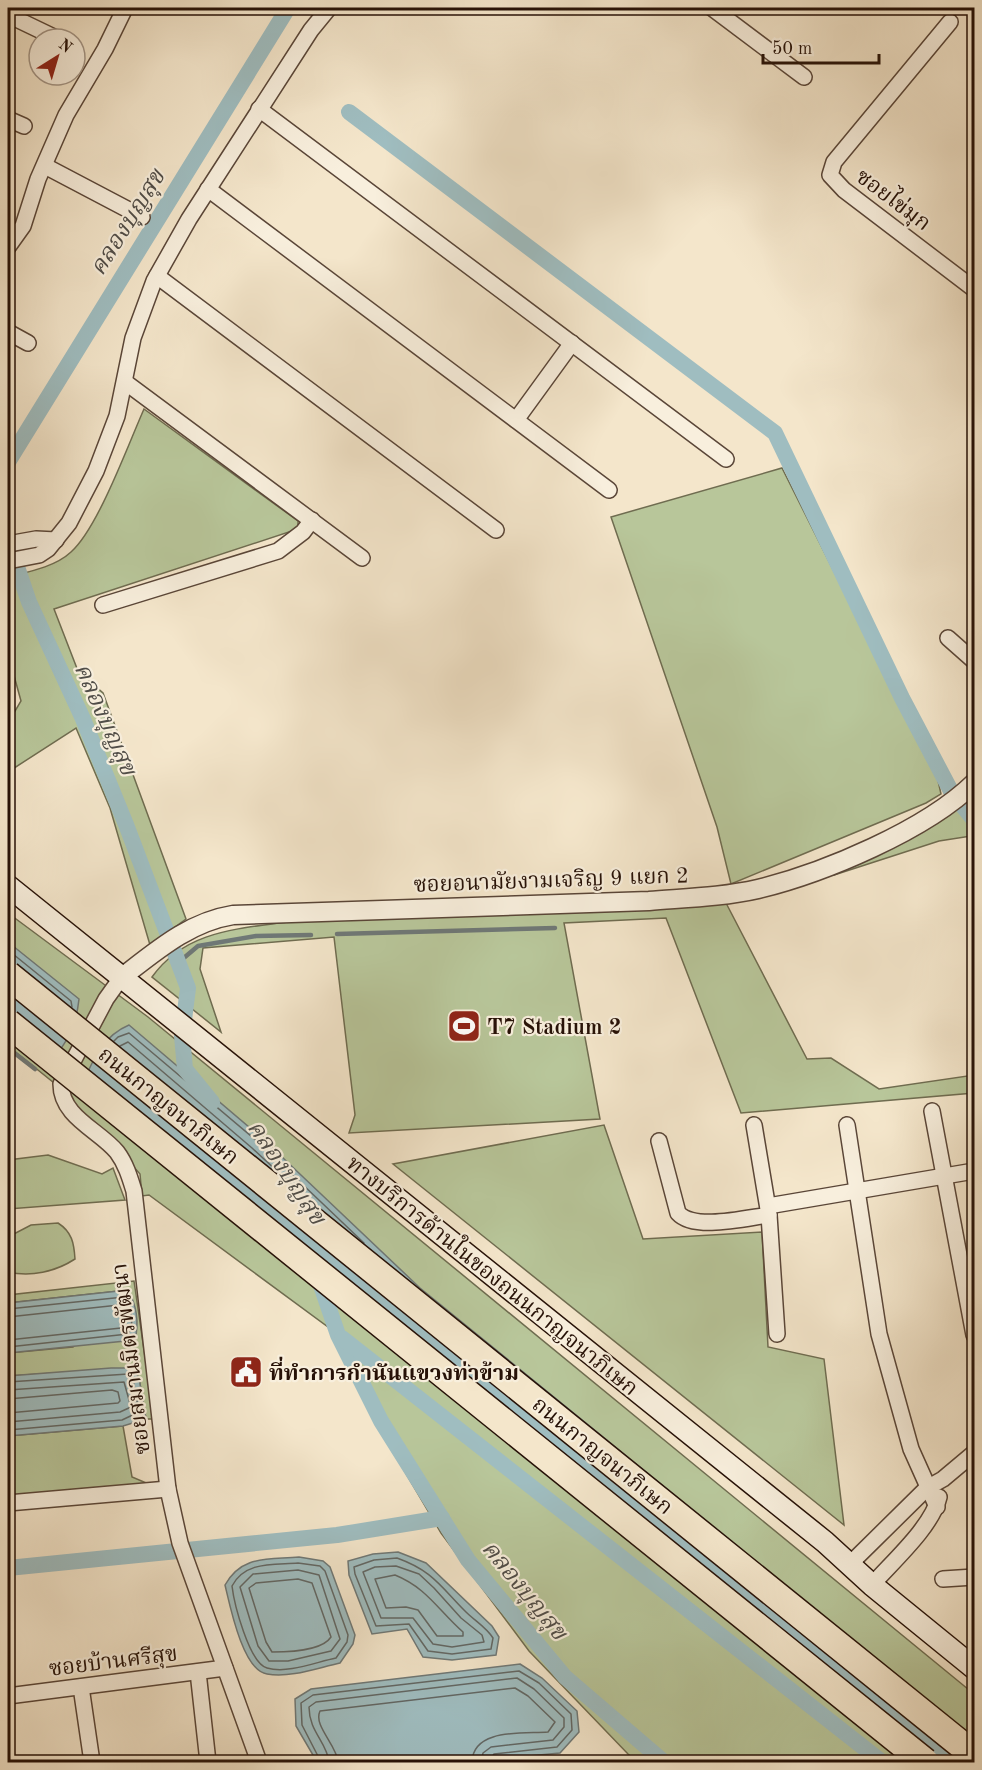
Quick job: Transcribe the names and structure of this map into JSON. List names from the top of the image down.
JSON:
{
  "streets": {
    "highway": ["ถนนกาญจนาภิเษก"],
    "main road": ["ทางบริการด้านในของถนนกาญจนาภิเษก"],
    "street": [
      "ซอยไข่มุก",
      "ซอยอนามัยงามเจริญ 9 แยก 2",
      "ซอยสมานมิตรพัฒนา",
      "ซอยบ้านศรีสุข"
    ]
  },
  "crossings": [
    ["ซอยอนามัยงามเจริญ 9 แยก 2", "ทางบริการด้านในของถนนกาญจนาภิเษก"],
    ["ซอยอนามัยงามเจริญ 9 แยก 2", "ซอยสมานมิตรพัฒนา"],
    ["ทางบริการด้านในของถนนกาญจนาภิเษก", "ซอยสมานมิตรพัฒนา"],
    ["ซอยสมานมิตรพัฒนา", "ซอยบ้านศรีสุข"]
  ],
  "water": ["คลองบุญสุข"],
  "places": {
    "sports": ["T7 Stadium 2"],
    "public building": ["ที่ทำการกำนันแขวงท่าข้าม"]
  },
  "scale_bar": "50 m",
  "north": "top right"
}
